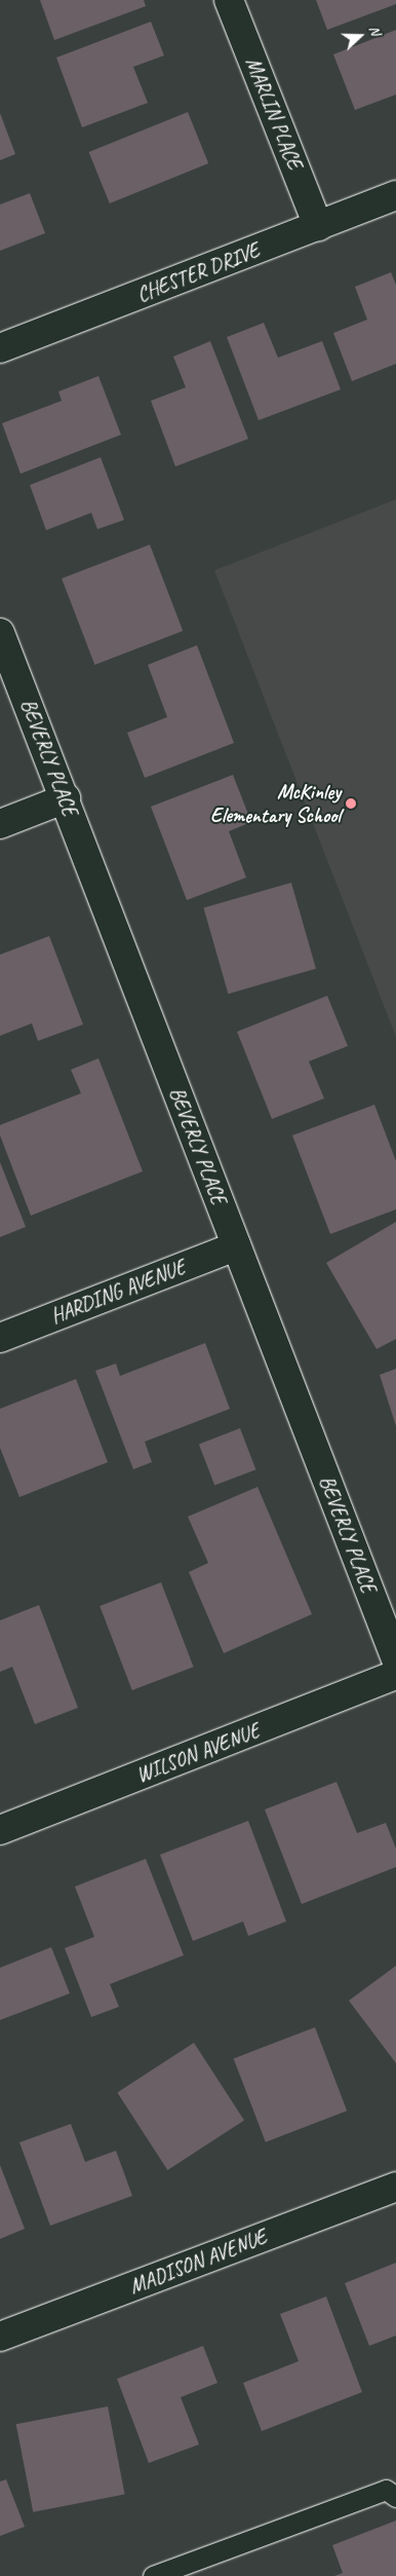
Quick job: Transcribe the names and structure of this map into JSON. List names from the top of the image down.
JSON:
{
  "streets": {
    "street": [
      "MARLIN PLACE",
      "CHESTER DRIVE",
      "BEVERLY PLACE",
      "HARDING AVENUE",
      "WILSON AVENUE",
      "MADISON AVENUE"
    ]
  },
  "crossings": [
    ["MARLIN PLACE", "CHESTER DRIVE"],
    ["BEVERLY PLACE", "HARDING AVENUE"]
  ],
  "places": ["McKinley Elementary School"],
  "north": "right"
}
